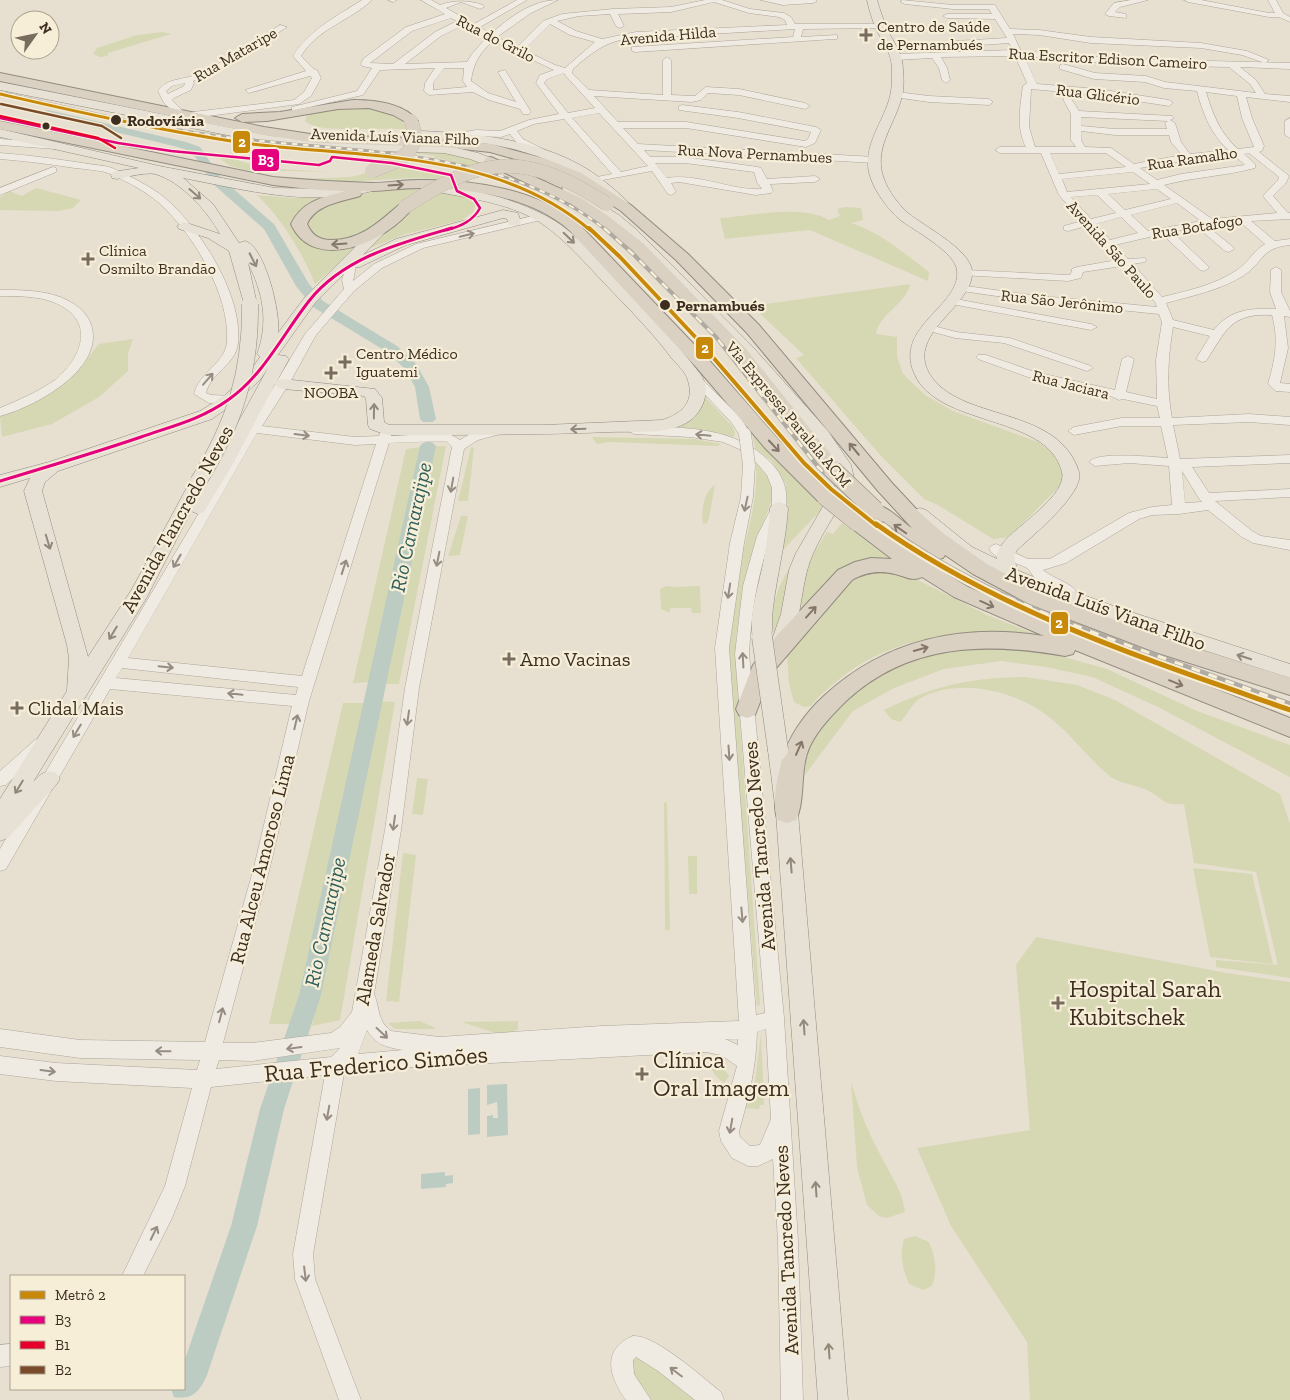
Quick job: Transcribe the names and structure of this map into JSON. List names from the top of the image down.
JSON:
{
  "streets": {
    "highway": ["Avenida Luís Viana Filho", "Via Expressa Paralela ACM"],
    "main road": ["Avenida Tancredo Neves"],
    "street": [
      "Avenida Hilda",
      "Rua do Grilo",
      "Rua Mataripe",
      "Rua Escritor Edison Cameiro",
      "Rua Glicério",
      "Rua Nova Pernambues",
      "Rua Ramalho",
      "Rua Botafogo",
      "Avenida São Paulo",
      "Rua São Jerônimo",
      "Rua Jaciara",
      "Rua Alceu Amoroso Lima",
      "Alameda Salvador",
      "Rua Frederico Simões"
    ]
  },
  "crossings": [
    ["Avenida Hilda", "Rua do Grilo"],
    ["Avenida Luís Viana Filho", "Via Expressa Paralela ACM"],
    ["Rua Ramalho", "Avenida São Paulo"],
    ["Rua Botafogo", "Avenida São Paulo"],
    ["Avenida São Paulo", "Rua São Jerônimo"],
    ["Avenida São Paulo", "Rua Jaciara"],
    ["Avenida Tancredo Neves", "Rua Frederico Simões"],
    ["Rua Alceu Amoroso Lima", "Rua Frederico Simões"],
    ["Alameda Salvador", "Rua Frederico Simões"]
  ],
  "one_way": ["Rua Alceu Amoroso Lima", "Alameda Salvador"],
  "water": ["Rio Camarajipe"],
  "places": {
    "health": [
      "Centro de Saúde de Pernambués",
      "Clínica Osmilto Brandão",
      "Centro Médico Iguatemi",
      "NOOBA",
      "Amo Vacinas",
      "Clidal Mais",
      "Hospital Sarah Kubitschek",
      "Clínica Oral Imagem"
    ],
    "other": ["Rodoviária", "Pernambués"]
  },
  "lines": [
    "metro line 2",
    "transit line B2",
    "transit line B1",
    "transit line B3"
  ],
  "legend": [
    "Metrô 2",
    "B3",
    "B1",
    "B2"
  ],
  "north": "top right"
}
